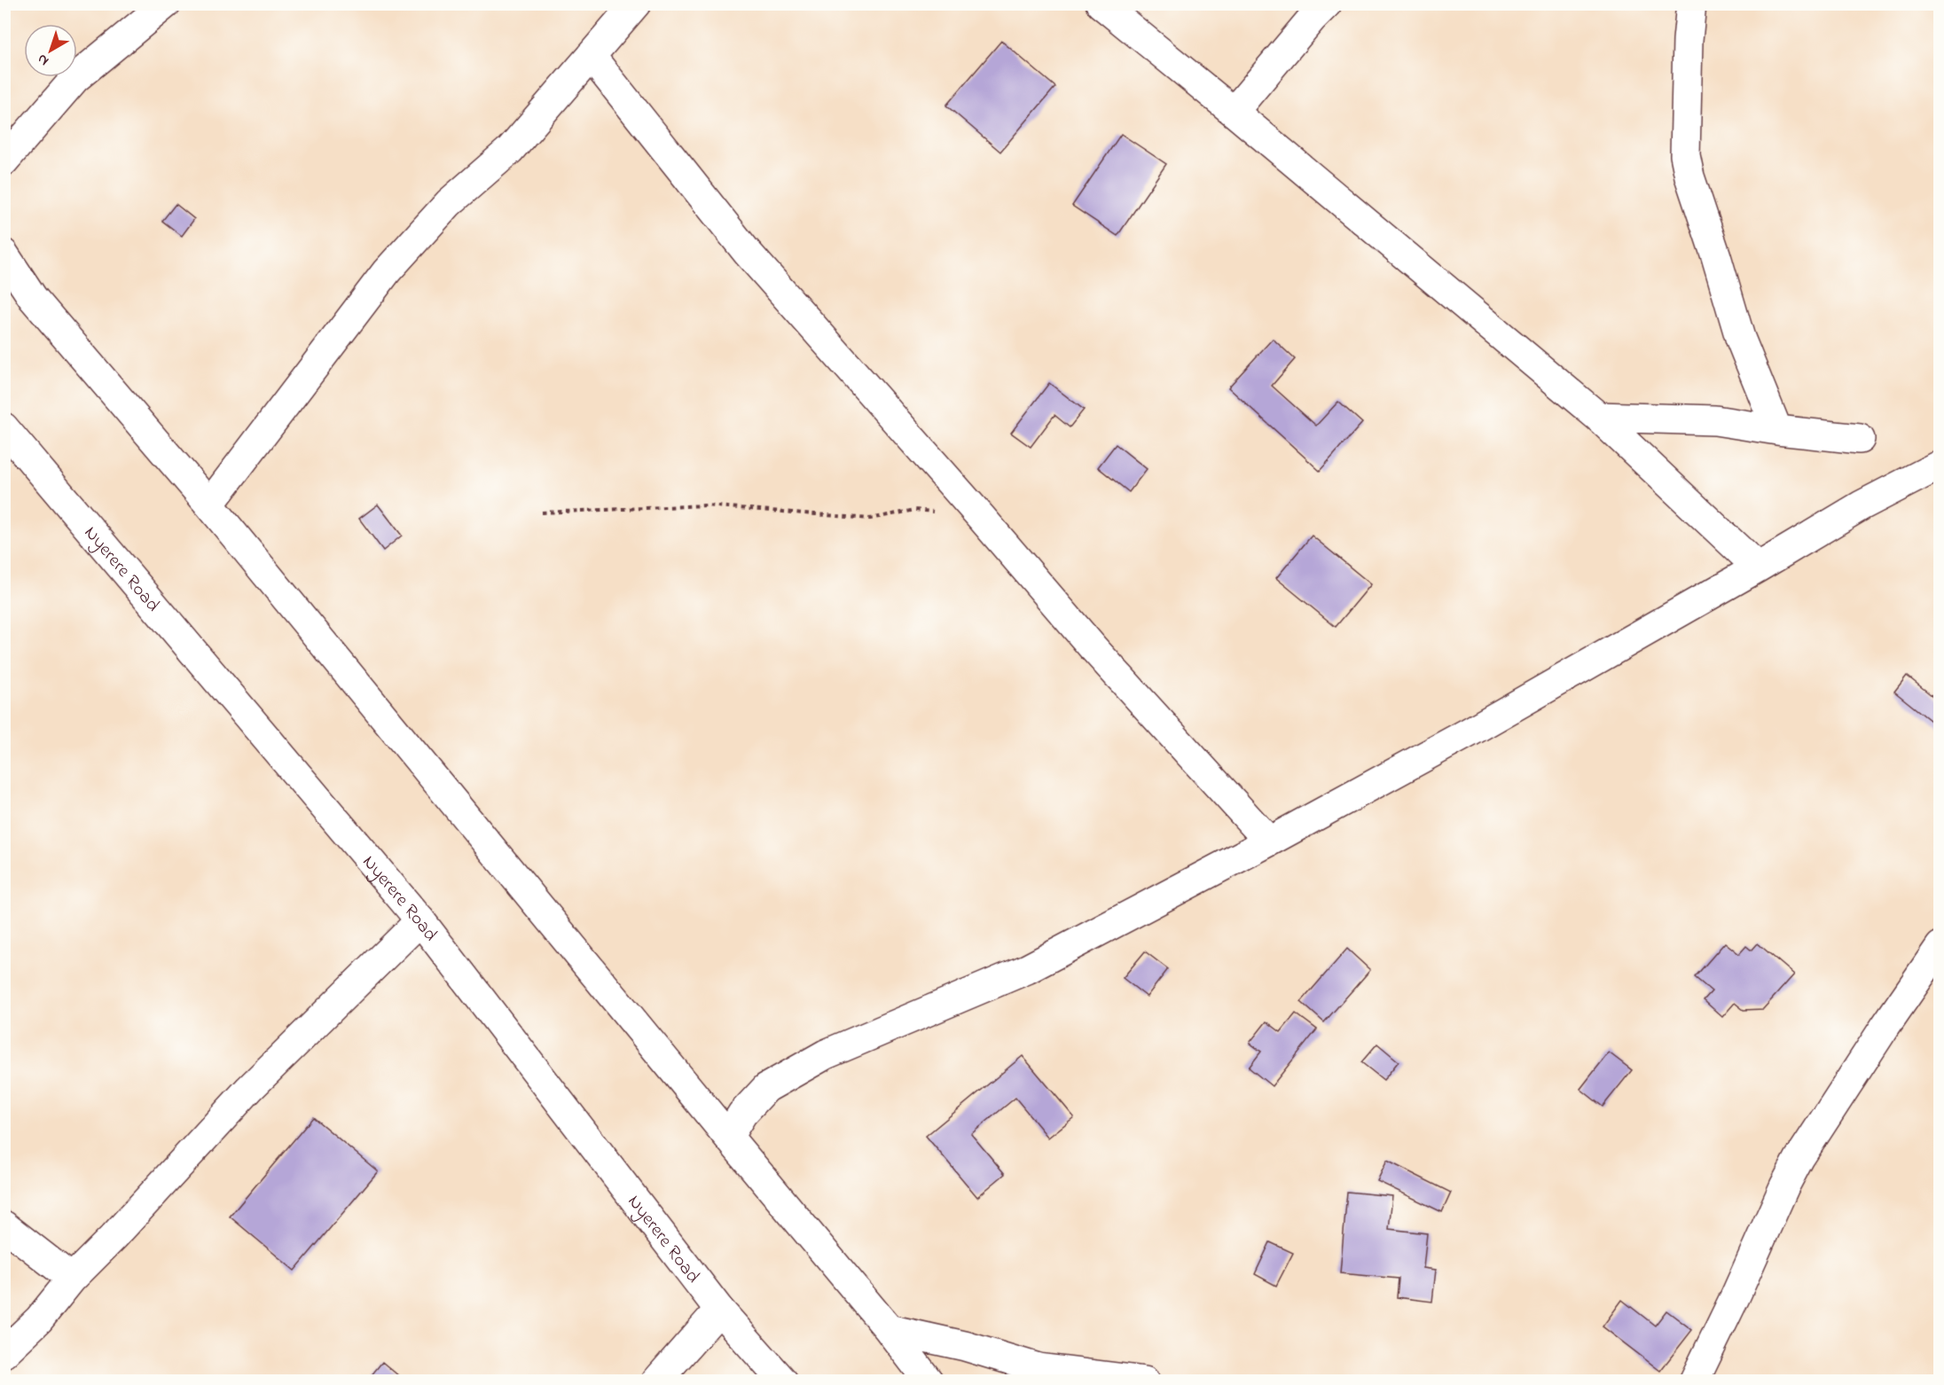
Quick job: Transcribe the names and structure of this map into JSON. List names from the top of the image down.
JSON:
{
  "streets": {
    "main road": ["Nyerere Road"]
  },
  "north": "bottom left"
}
